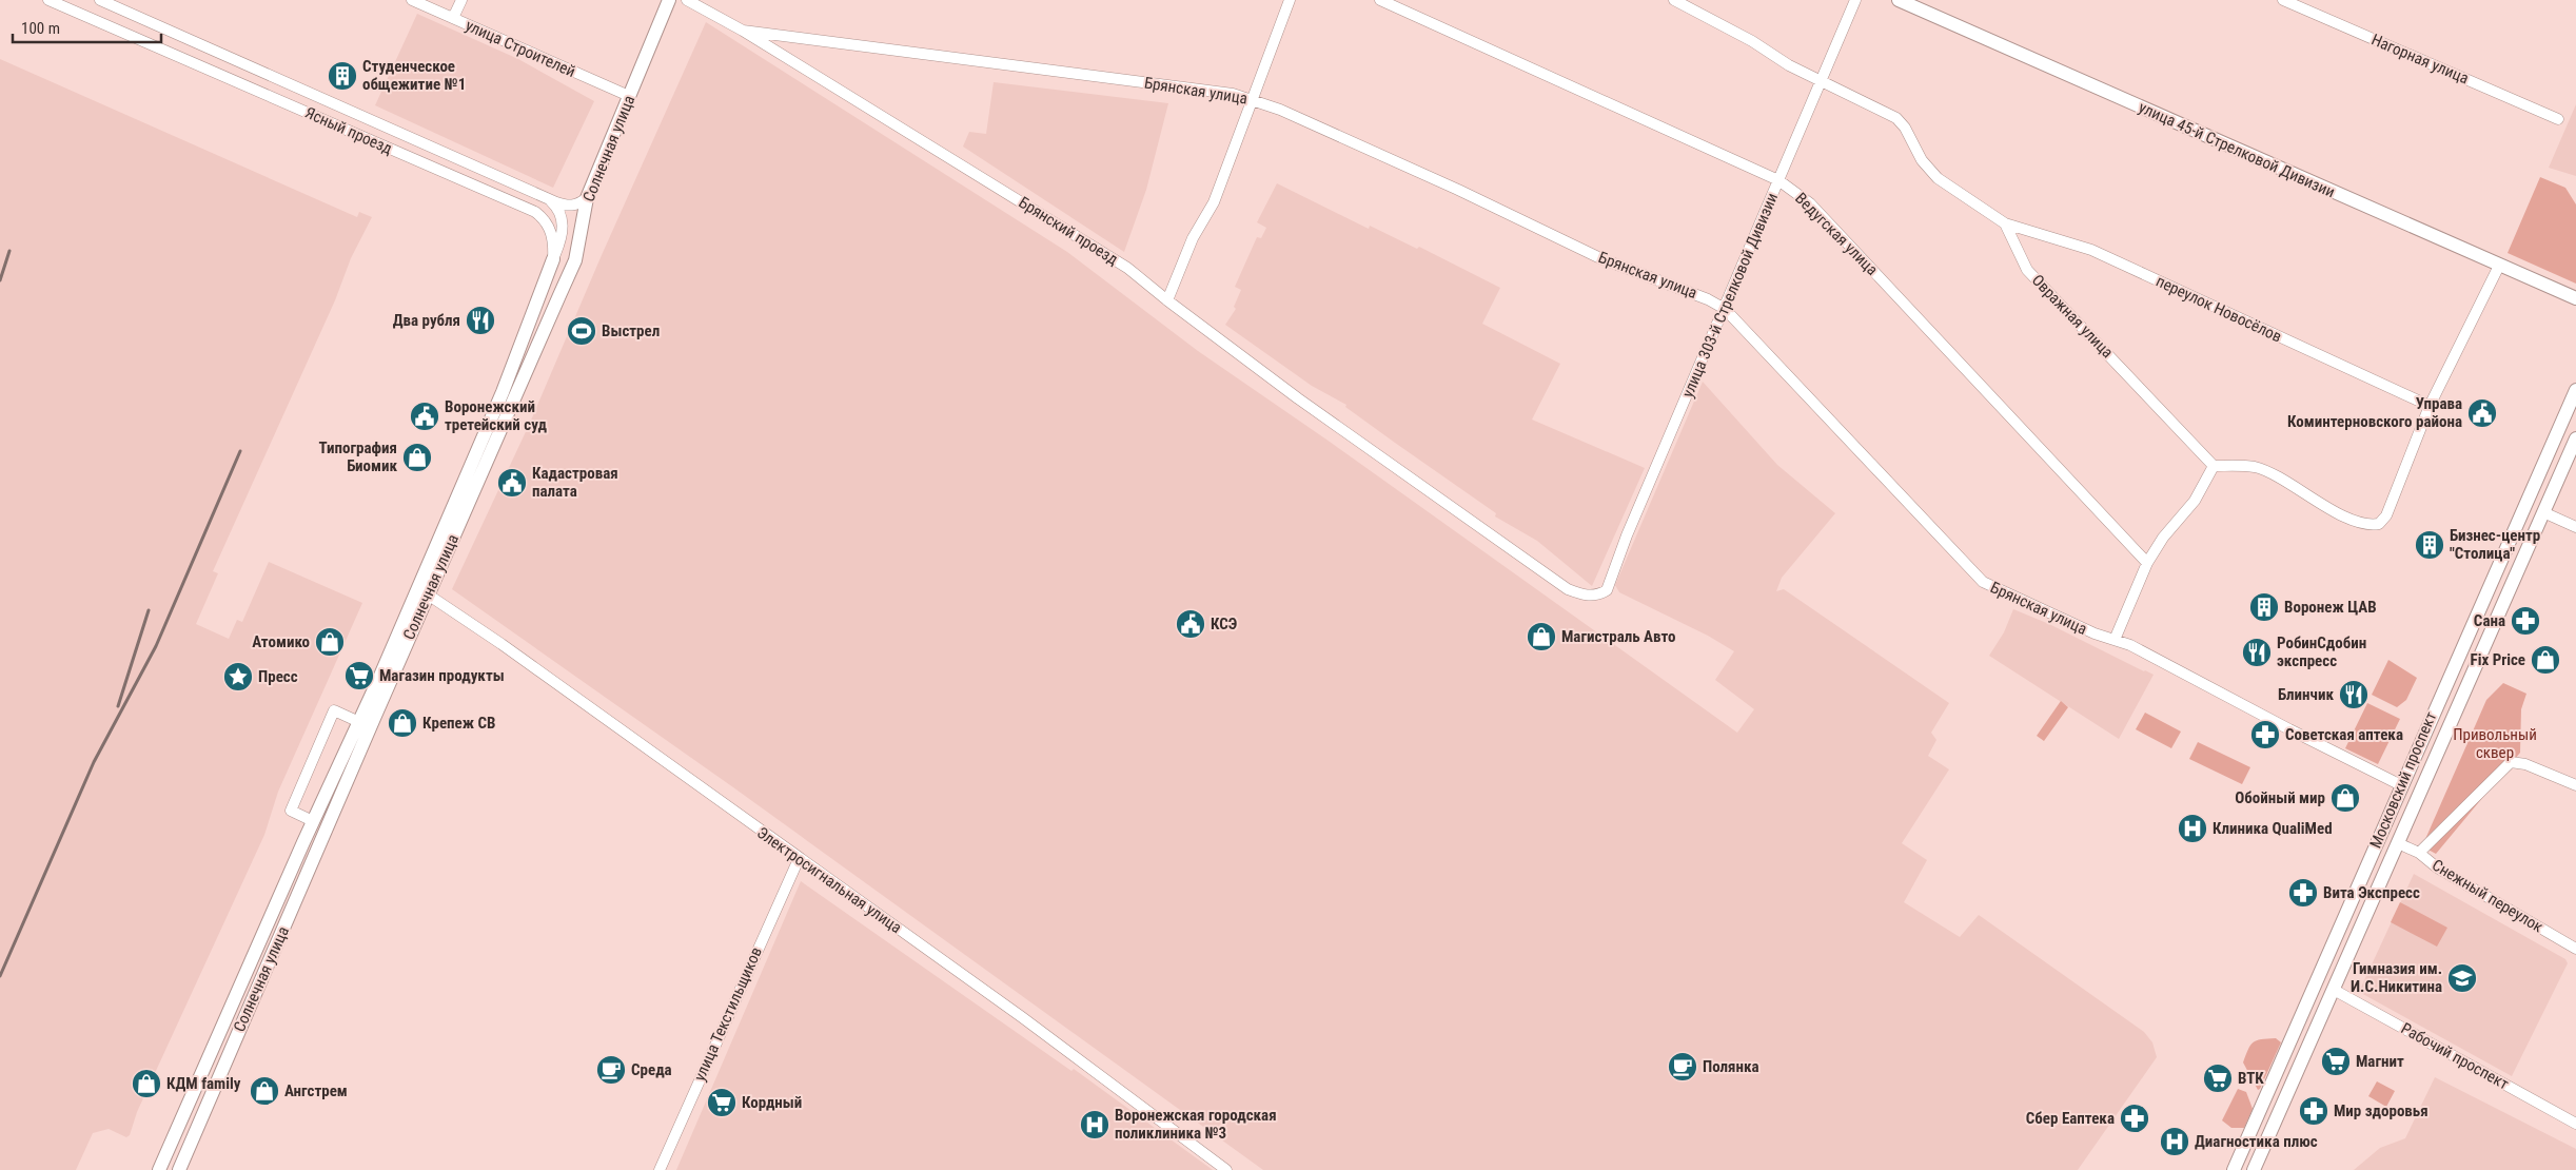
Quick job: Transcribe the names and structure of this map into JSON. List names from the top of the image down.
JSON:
{
  "streets": {
    "main road": [
      "Брянская улица",
      "Солнечная улица",
      "улица 45-й Стрелковой Дивизии",
      "Московский проспект"
    ],
    "street": [
      "улица Строителей",
      "Нагорная улица",
      "Ясный проезд",
      "Брянский проезд",
      "Ведугская улица",
      "улица 303-й Стрелковой Дивизии",
      "переулок Новосёлов",
      "Овражная улица",
      "Электросигнальная улица",
      "Снежный переулок",
      "улица Текстильщиков",
      "Рабочий проспект"
    ]
  },
  "crossings": [
    ["улица Строителей", "Солнечная улица"],
    ["Брянская улица", "Брянский проезд"],
    ["Брянская улица", "улица 303-й Стрелковой Дивизии"],
    ["Брянская улица", "Московский проспект"],
    ["Ясный проезд", "Солнечная улица"],
    ["Солнечная улица", "Электросигнальная улица"],
    ["Брянский проезд", "улица 303-й Стрелковой Дивизии"],
    ["Ведугская улица", "улица 303-й Стрелковой Дивизии"],
    ["переулок Новосёлов", "Овражная улица"],
    ["Московский проспект", "Снежный переулок"],
    ["Московский проспект", "Рабочий проспект"],
    ["Электросигнальная улица", "улица Текстильщиков"]
  ],
  "parks": ["Привольный сквер"],
  "places": {
    "building": ["Студенческое общежитие №1", "Бизнес-центр \"Столица\"", "Воронеж ЦАВ"],
    "restaurant": ["Два рубля", "РобинСдобин экспресс", "Блинчик"],
    "sports": ["Выстрел"],
    "public building": [
      "Управа Коминтерновского района",
      "Воронежский третейский суд",
      "Кадастровая палата",
      "КСЭ"
    ],
    "shop": [
      "Типография Биомик",
      "Магистраль Авто",
      "Атомико",
      "Fix Price",
      "Крепеж СВ",
      "Обойный мир",
      "КДМ family",
      "Ангстрем"
    ],
    "pharmacy": [
      "Сана",
      "Советская аптека",
      "Вита Экспресс",
      "Мир здоровья",
      "Сбер Еаптека"
    ],
    "supermarket": [
      "Магазин продукты",
      "Магнит",
      "ВТК",
      "Кордный"
    ],
    "place": ["Пресс"],
    "hospital": ["Клиника QualiMed", "Воронежская городская поликлиника №3", "Диагностика плюс"],
    "school or university": ["Гимназия им. И.С.Никитина"],
    "cafe": ["Полянка", "Среда"]
  },
  "scale_bar": "100 m"
}
